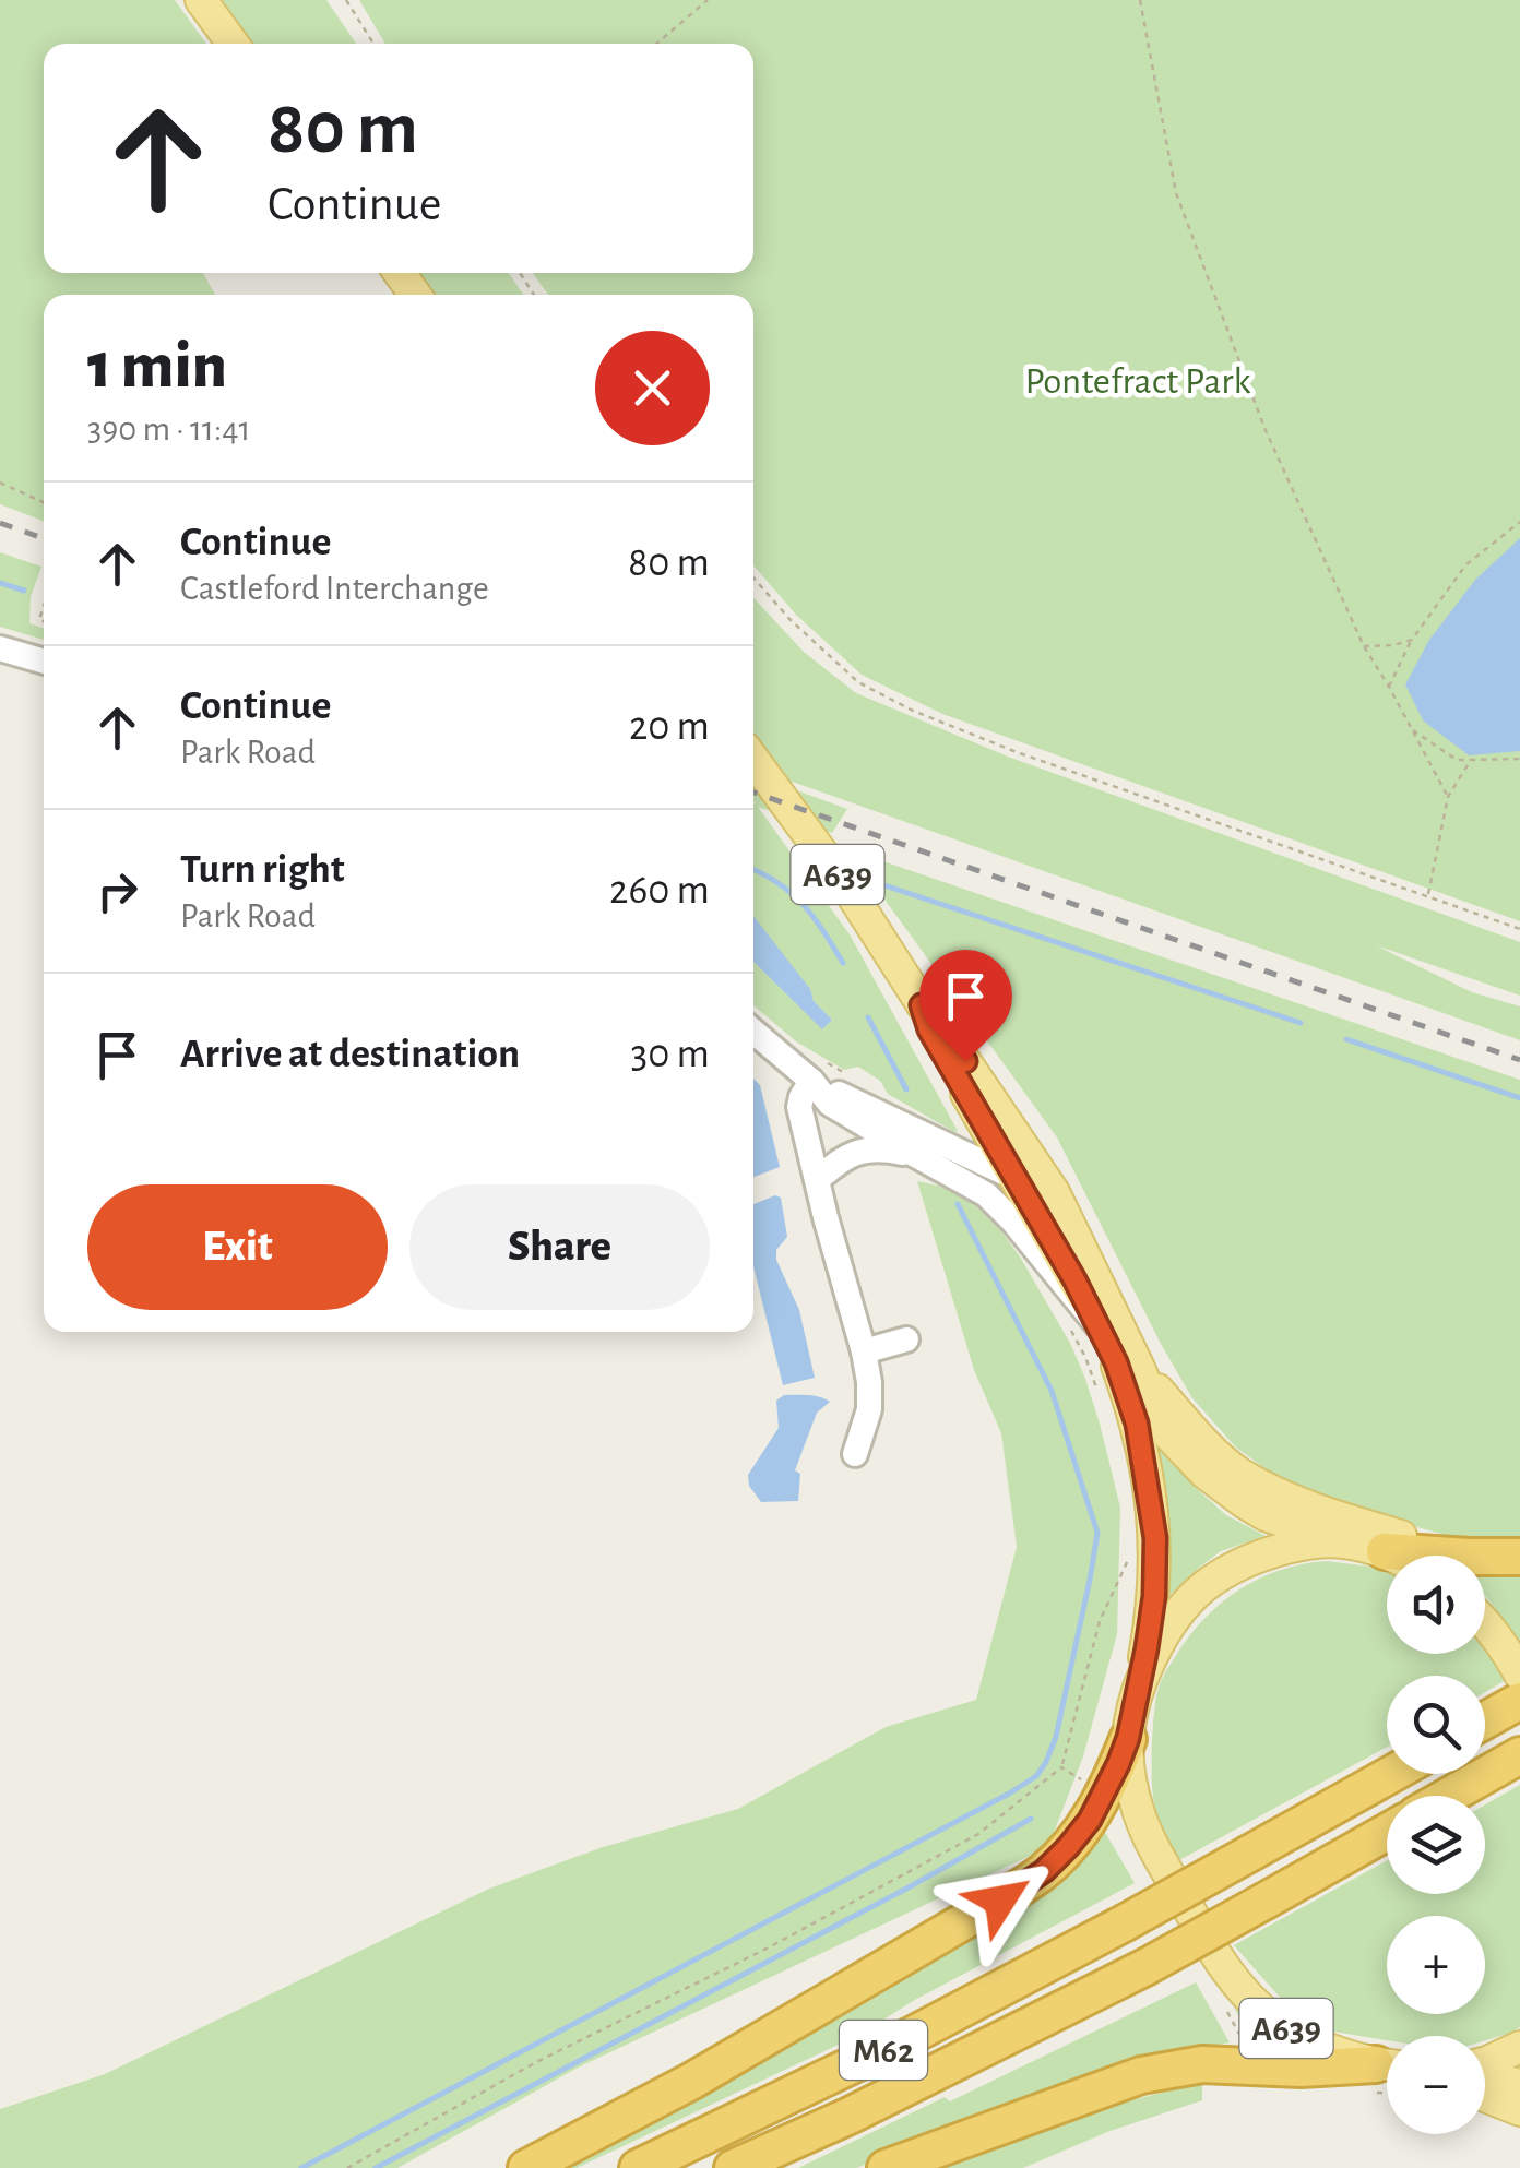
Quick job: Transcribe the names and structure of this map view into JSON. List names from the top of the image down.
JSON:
{
  "streets": {
    "highway": ["M62"],
    "main road": ["A639"]
  },
  "parks": ["Pontefract Park"],
  "page": {
    "turn": ["80 m", "Continue"],
    "heading": ["1 min", "390 m · 11:41"],
    "list": [
      {
        "name": "Continue",
        "note": "Castleford Interchange",
        "value": "80 m"
      },
      {
        "name": "Continue",
        "note": "Park Road",
        "value": "20 m"
      },
      {
        "name": "Turn right",
        "note": "Park Road",
        "value": "260 m"
      },
      {
        "name": "Arrive at destination",
        "value": "30 m"
      }
    ],
    "buttons": ["Exit", "Share"],
    "map_buttons": ["+", "−"]
  }
}
